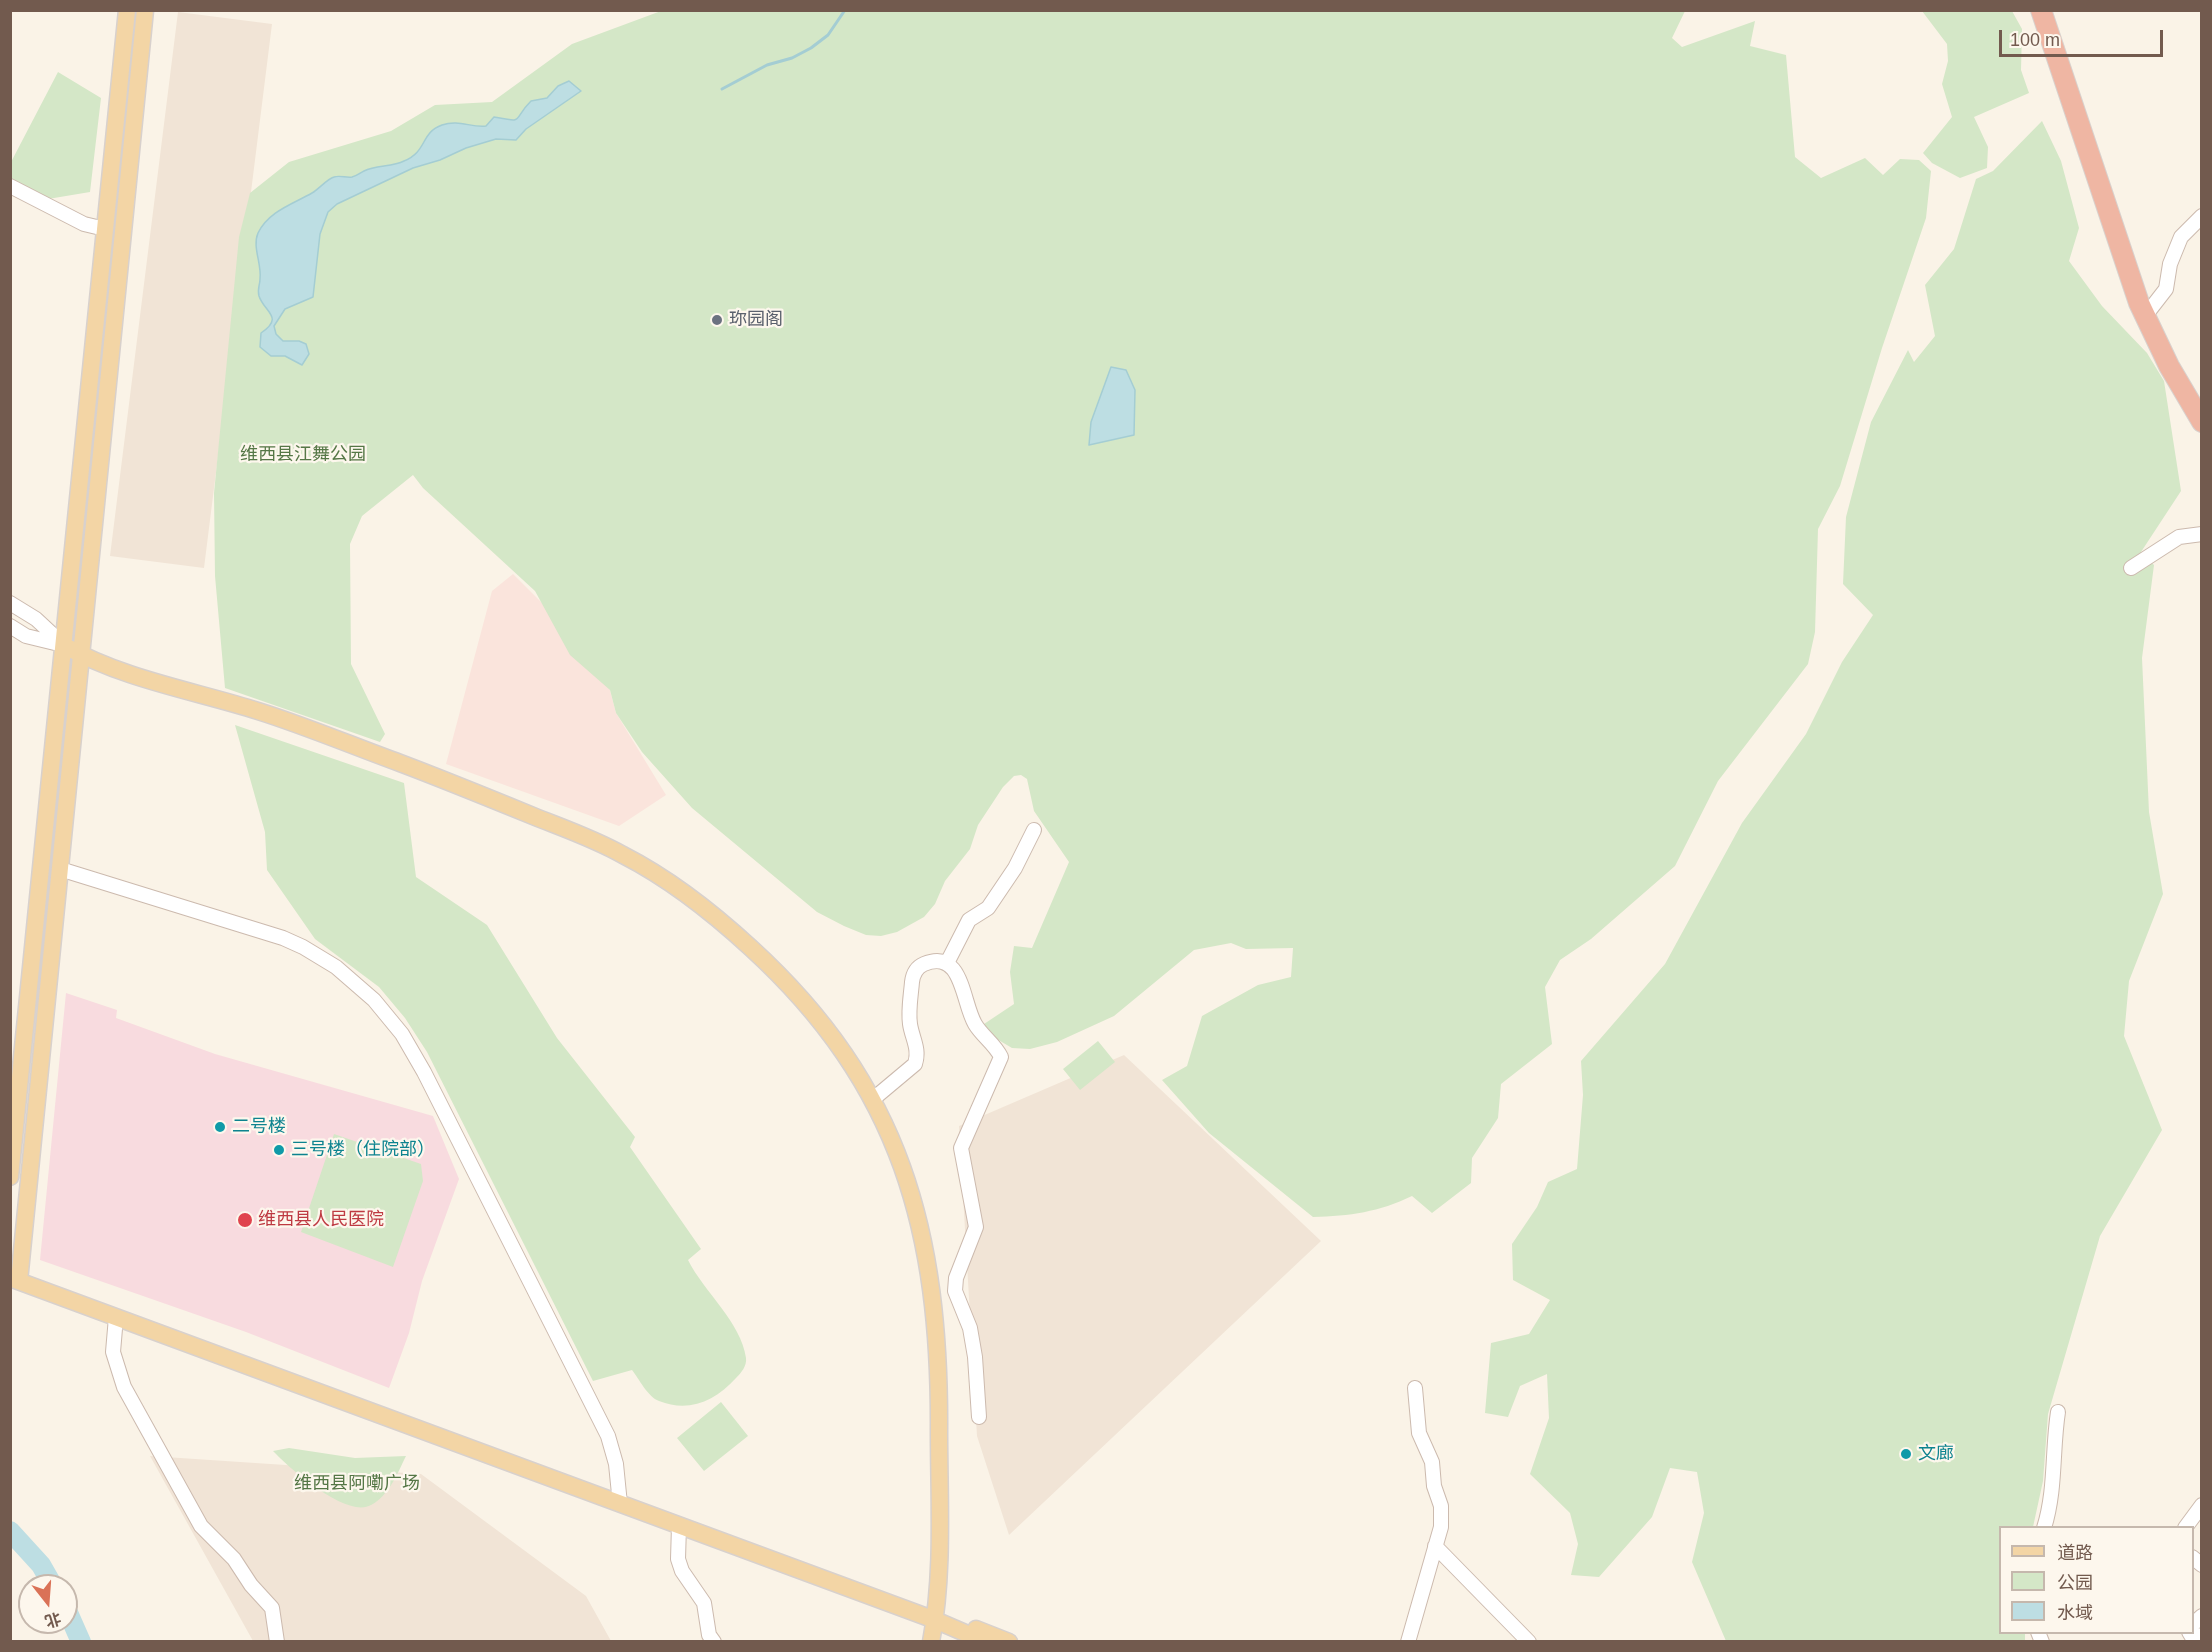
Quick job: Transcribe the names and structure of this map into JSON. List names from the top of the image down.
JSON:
{
  "parks": ["维西县江舞公园", "维西县阿嘞广场"],
  "places": [
    "珎园阁",
    "二号楼",
    "三号楼（住院部）",
    "维西县人民医院",
    "文廊"
  ],
  "legend": ["道路", "公园", "水域"],
  "scale_bar": "100 m",
  "north": "bottom"
}
